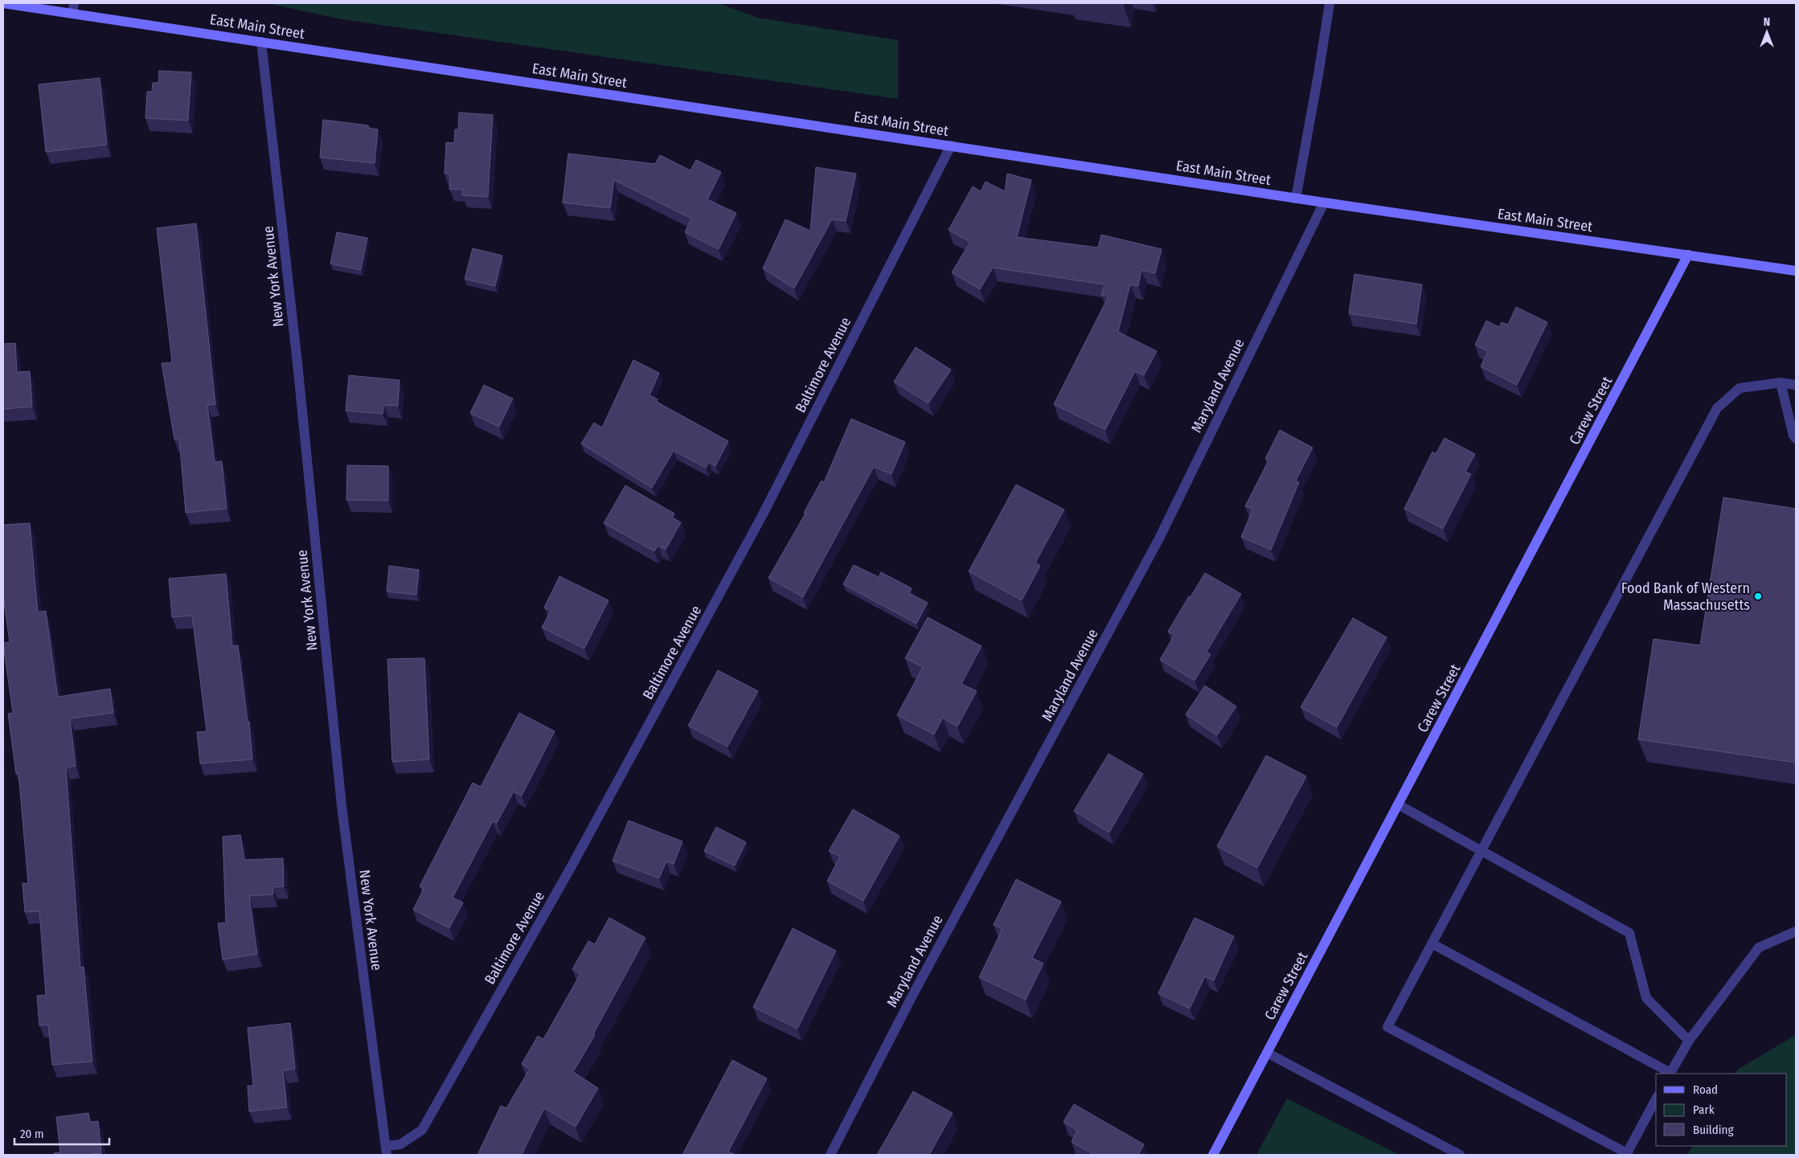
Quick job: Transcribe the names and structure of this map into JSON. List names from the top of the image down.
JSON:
{
  "streets": {
    "main road": ["East Main Street", "Carew Street"],
    "street": ["New York Avenue", "Baltimore Avenue", "Maryland Avenue"]
  },
  "crossings": [
    ["East Main Street", "New York Avenue"],
    ["East Main Street", "Baltimore Avenue"],
    ["East Main Street", "Maryland Avenue"],
    ["East Main Street", "Carew Street"],
    ["New York Avenue", "Baltimore Avenue"]
  ],
  "places": ["Food Bank of Western Massachusetts"],
  "legend": ["Road", "Park", "Building"],
  "scale_bar": "20 m",
  "north": "top"
}
